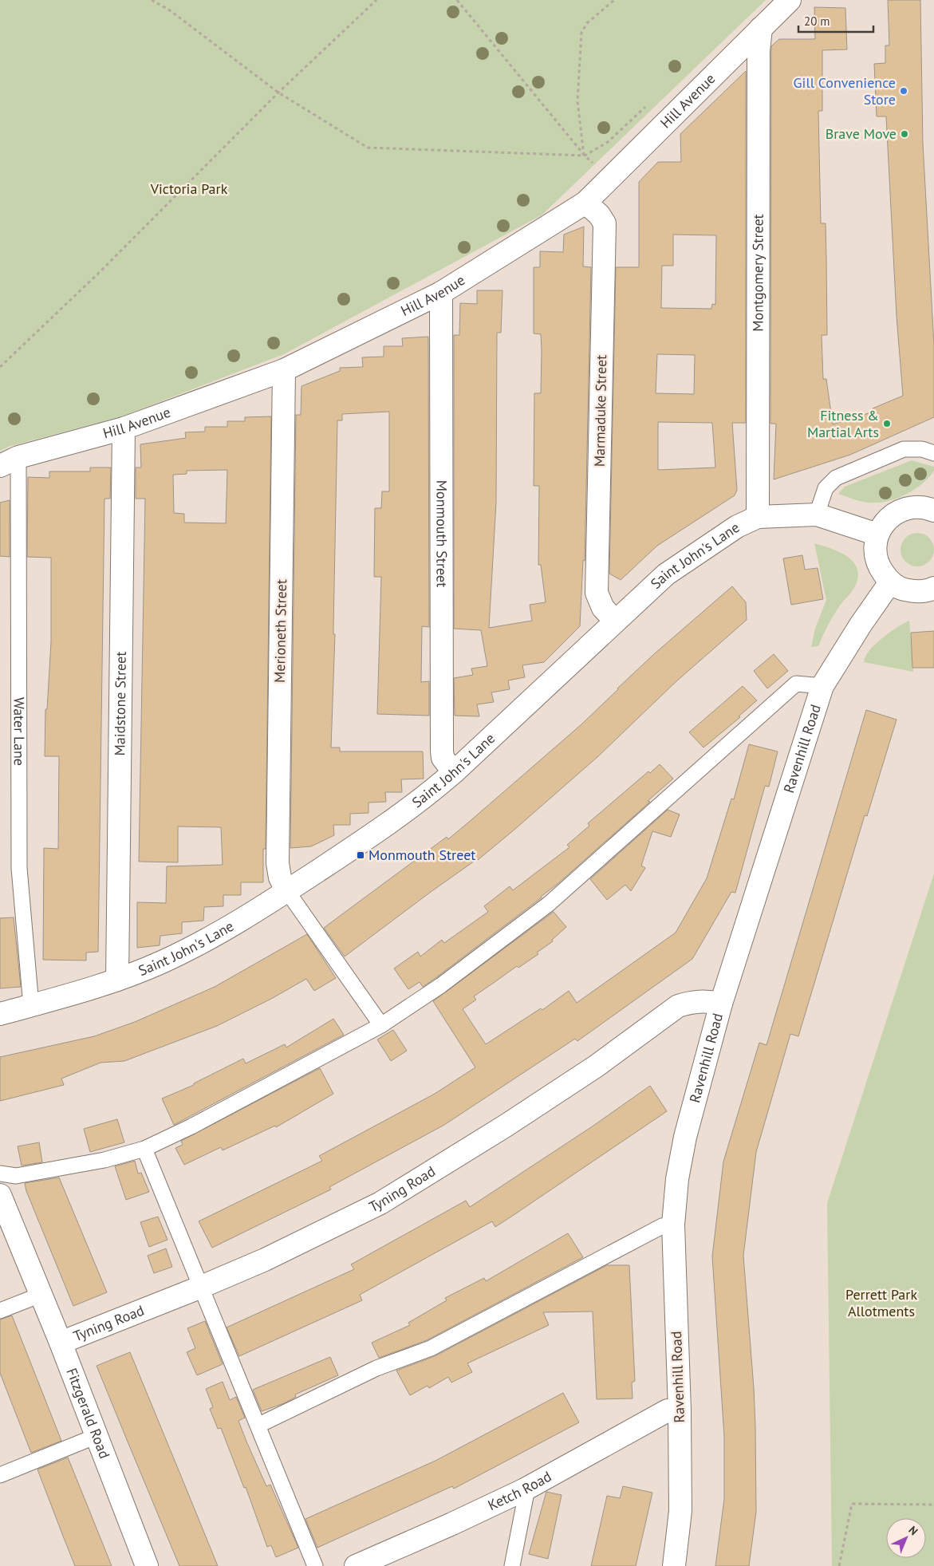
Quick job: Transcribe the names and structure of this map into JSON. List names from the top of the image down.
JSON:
{
  "streets": {
    "street": [
      "Hill Avenue",
      "Montgomery Street",
      "Marmaduke Street",
      "Monmouth Street",
      "Saint John's Lane",
      "Merioneth Street",
      "Maidstone Street",
      "Ravenhill Road",
      "Tyning Road",
      "Fitzgerald Road",
      "Ketch Road"
    ],
    "lane": ["Water Lane"]
  },
  "crossings": [
    ["Hill Avenue", "Montgomery Street"],
    ["Hill Avenue", "Marmaduke Street"],
    ["Hill Avenue", "Monmouth Street"],
    ["Hill Avenue", "Merioneth Street"],
    ["Hill Avenue", "Maidstone Street"],
    ["Hill Avenue", "Water Lane"],
    ["Montgomery Street", "Saint John's Lane"],
    ["Marmaduke Street", "Saint John's Lane"],
    ["Monmouth Street", "Saint John's Lane"],
    ["Saint John's Lane", "Merioneth Street"],
    ["Saint John's Lane", "Maidstone Street"],
    ["Saint John's Lane", "Water Lane"],
    ["Ravenhill Road", "Tyning Road"],
    ["Ravenhill Road", "Ketch Road"],
    ["Tyning Road", "Fitzgerald Road"]
  ],
  "parks": ["Victoria Park", "Perrett Park Allotments"],
  "places": {
    "other": ["Gill Convenience Store", "Brave Move", "Fitness & Martial Arts"],
    "transit": ["Monmouth Street"]
  },
  "scale_bar": "20 m",
  "north": "top right"
}
